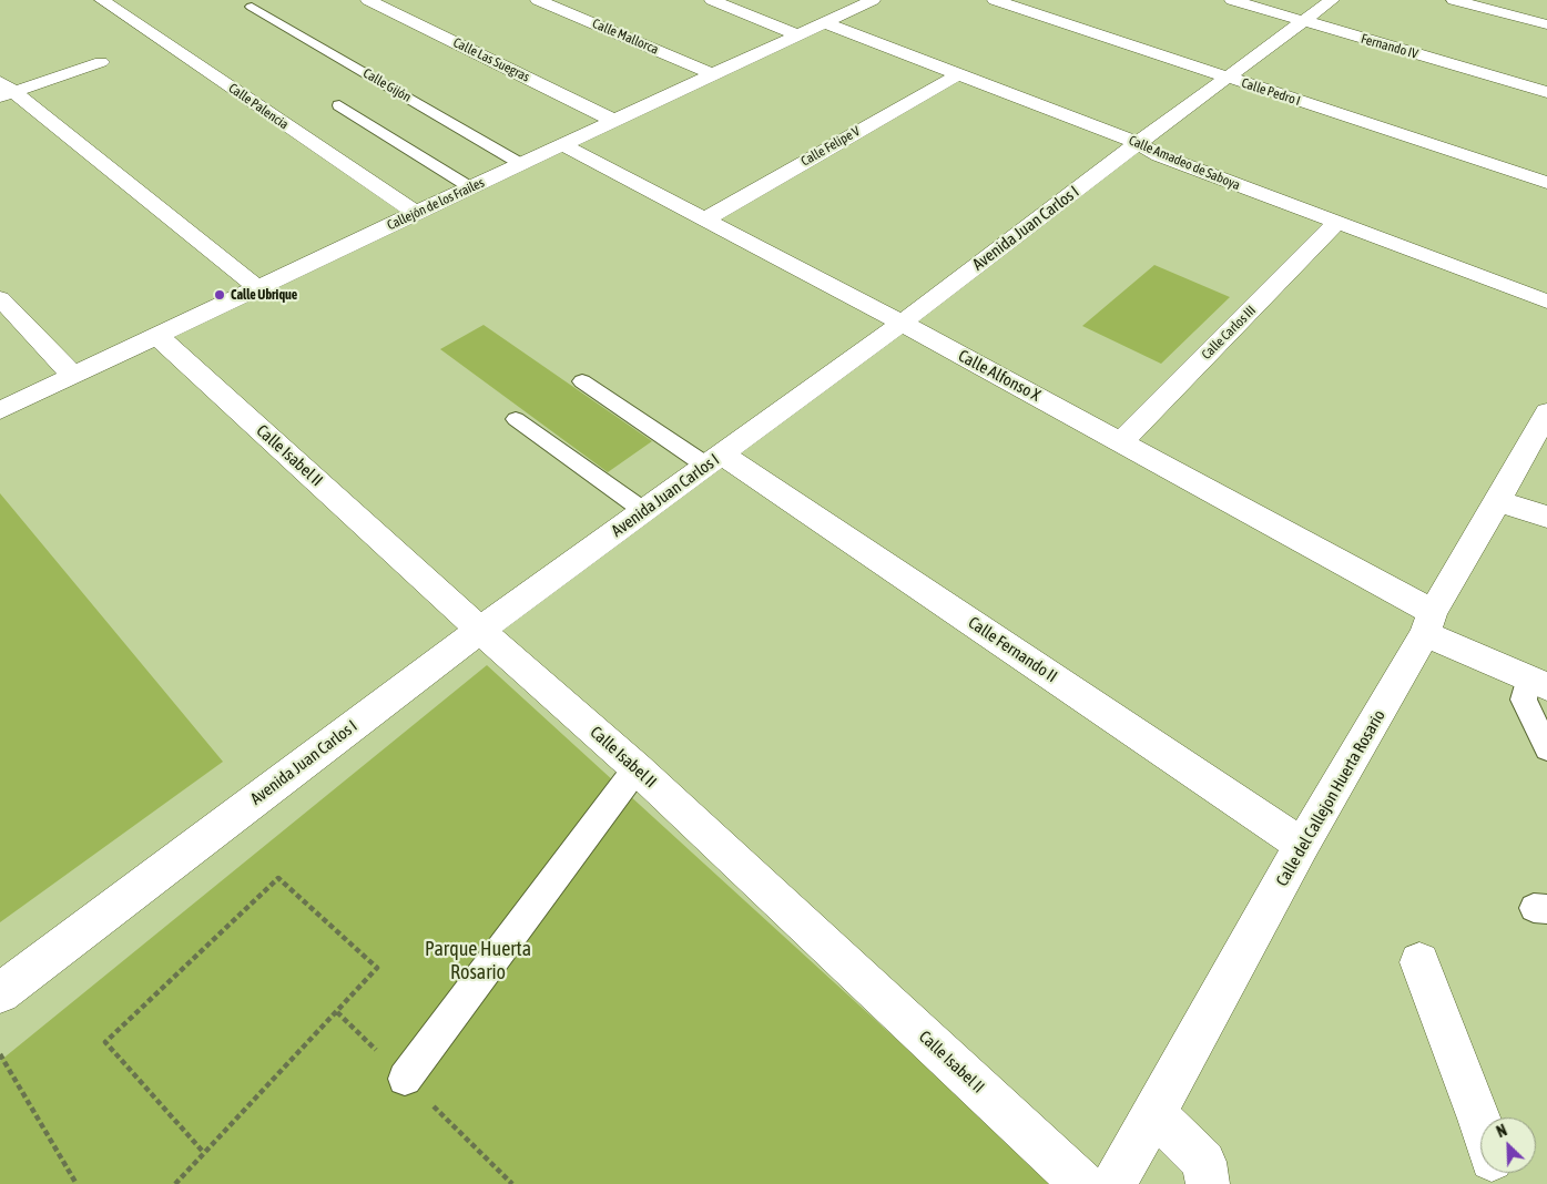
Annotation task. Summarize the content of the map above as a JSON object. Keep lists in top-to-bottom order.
{
  "streets": {
    "street": [
      "Calle Mallorca",
      "Fernando IV",
      "Calle Las Suegras",
      "Calle Pedro I",
      "Calle Palencia",
      "Calle Felipe V",
      "Calle Amadeo de Saboya",
      "Callejón de los Frailes",
      "Avenida Juan Carlos I",
      "Calle Carlos III",
      "Calle Alfonso X",
      "Calle Isabel II",
      "Calle Fernando II",
      "Calle del Callejon Huerta Rosario"
    ],
    "lane": ["Calle Gijón"]
  },
  "crossings": [
    ["Calle Mallorca", "Callejón de los Frailes"],
    ["Fernando IV", "Avenida Juan Carlos I"],
    ["Calle Las Suegras", "Callejón de los Frailes"],
    ["Calle Gijón", "Callejón de los Frailes"],
    ["Calle Pedro I", "Avenida Juan Carlos I"],
    ["Calle Palencia", "Callejón de los Frailes"],
    ["Calle Felipe V", "Calle Amadeo de Saboya"],
    ["Calle Felipe V", "Calle Alfonso X"],
    ["Calle Amadeo de Saboya", "Callejón de los Frailes"],
    ["Calle Amadeo de Saboya", "Avenida Juan Carlos I"],
    ["Calle Amadeo de Saboya", "Calle Carlos III"],
    ["Callejón de los Frailes", "Calle Alfonso X"],
    ["Callejón de los Frailes", "Calle Isabel II"],
    ["Avenida Juan Carlos I", "Calle Alfonso X"],
    ["Avenida Juan Carlos I", "Calle Isabel II"],
    ["Avenida Juan Carlos I", "Calle Fernando II"],
    ["Calle Carlos III", "Calle Alfonso X"],
    ["Calle Alfonso X", "Calle del Callejon Huerta Rosario"],
    ["Calle Fernando II", "Calle del Callejon Huerta Rosario"]
  ],
  "parks": ["Parque Huerta Rosario"],
  "places": ["Calle Ubrique"],
  "north": "top left"
}
